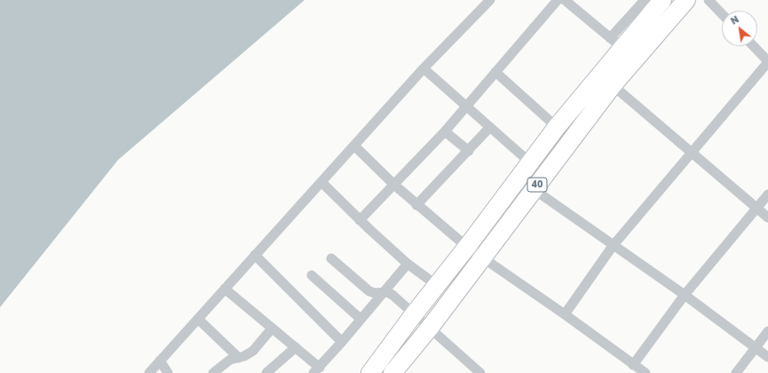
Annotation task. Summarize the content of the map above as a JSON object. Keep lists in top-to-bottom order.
{
  "streets": {
    "highway": ["40"]
  },
  "north": "top left"
}
